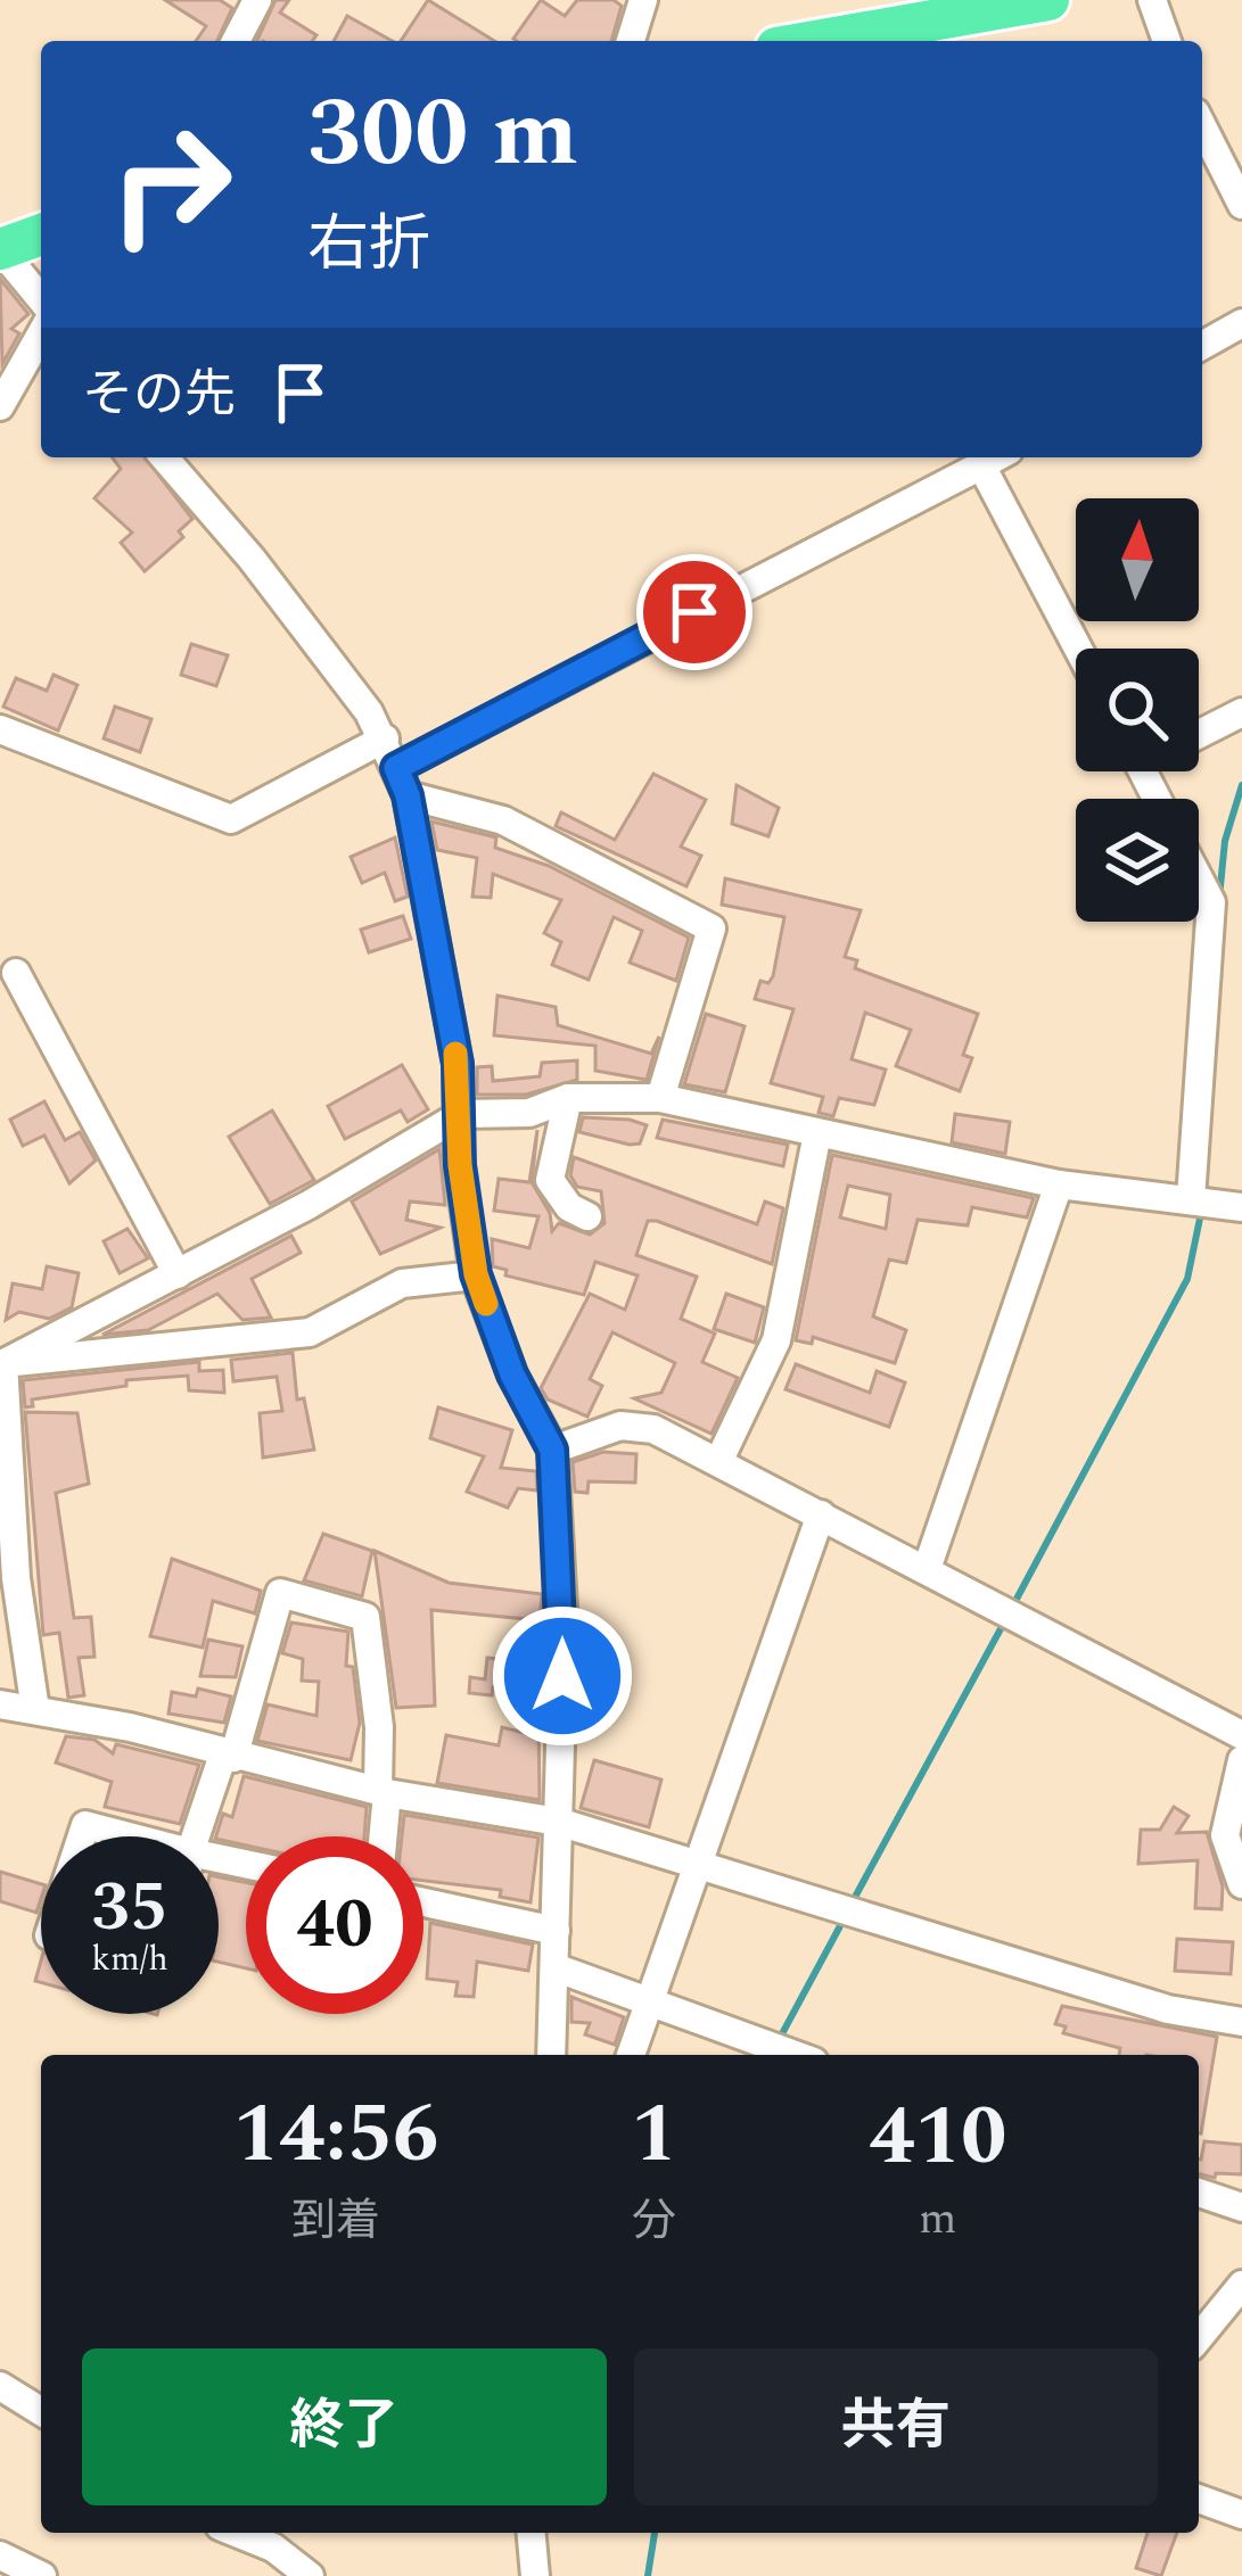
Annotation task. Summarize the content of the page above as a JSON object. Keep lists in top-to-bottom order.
{
  "north": "top",
  "page": {
    "turn": ["300 m", "右折"],
    "then": "その先",
    "speed": "35 km/h",
    "limit": "40",
    "eta": [
      "14:56",
      "到着",
      "1",
      "分",
      "410",
      "m"
    ],
    "buttons": ["終了", "共有"]
  }
}
